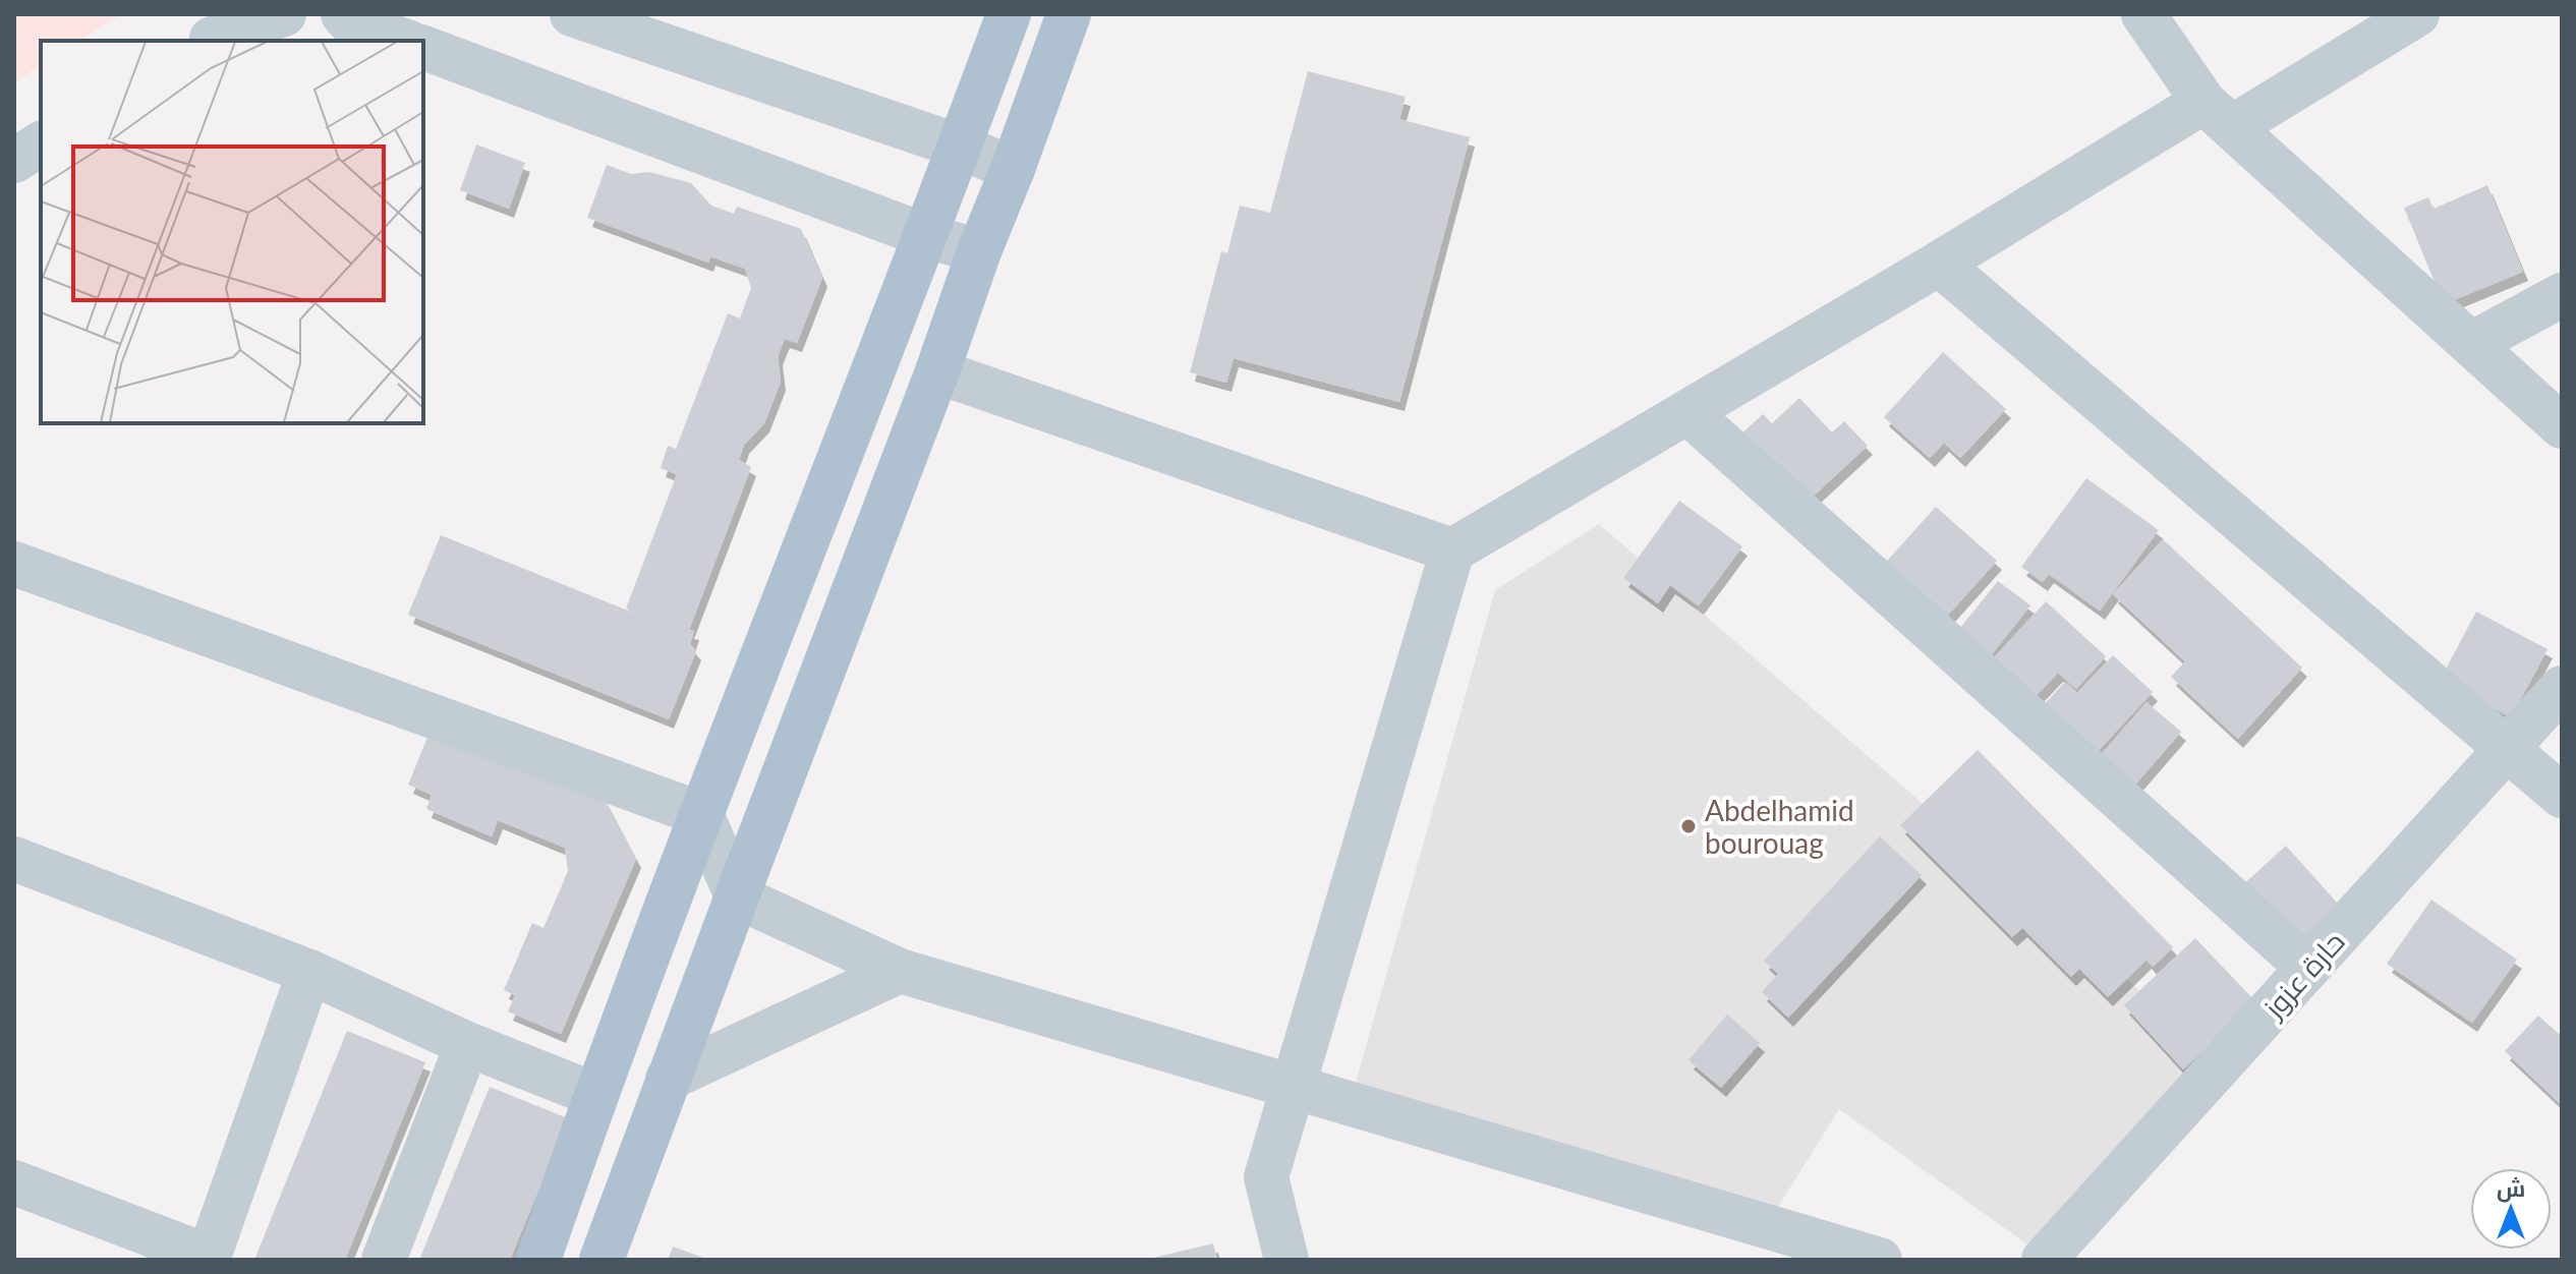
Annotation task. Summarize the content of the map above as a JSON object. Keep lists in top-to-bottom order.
{
  "streets": {
    "street": ["حارة عزوز"]
  },
  "places": ["Abdelhamid bourouag"],
  "north": "top"
}
